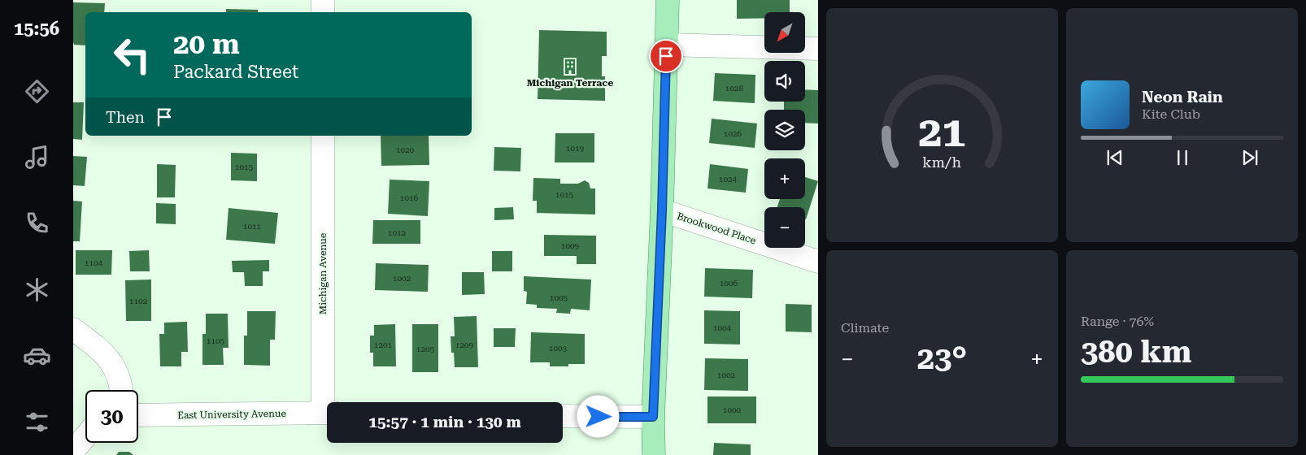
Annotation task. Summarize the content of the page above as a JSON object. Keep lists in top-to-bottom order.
{
  "streets": {
    "street": ["Brookwood Place", "Michigan Avenue", "East University Avenue"]
  },
  "places": {
    "building": ["Michigan Terrace"]
  },
  "house_numbers": [
    "1028",
    "1026",
    "1019",
    "1020",
    "1015",
    "1024",
    "1015",
    "1016",
    "1011",
    "1012",
    "1009",
    "1104",
    "1002",
    "1006",
    "1005",
    "1102",
    "1004",
    "1105",
    "1201",
    "1209",
    "1003",
    "1205",
    "1002",
    "1000"
  ],
  "north": "bottom left",
  "page": {
    "tabs": "15:56",
    "map_buttons": ["+", "−"],
    "turn": ["20 m", "Packard Street"],
    "song": ["Neon Rain", "Kite Club"],
    "then": "Then",
    "tile": [
      "Climate",
      ["Range · 76%", "380 km"]
    ],
    "heat": ["−", "23°", "+"],
    "limit": "30",
    "trip": "15:57 · 1 min · 130 m",
    "gauge": ["21", "km/h"]
  }
}
